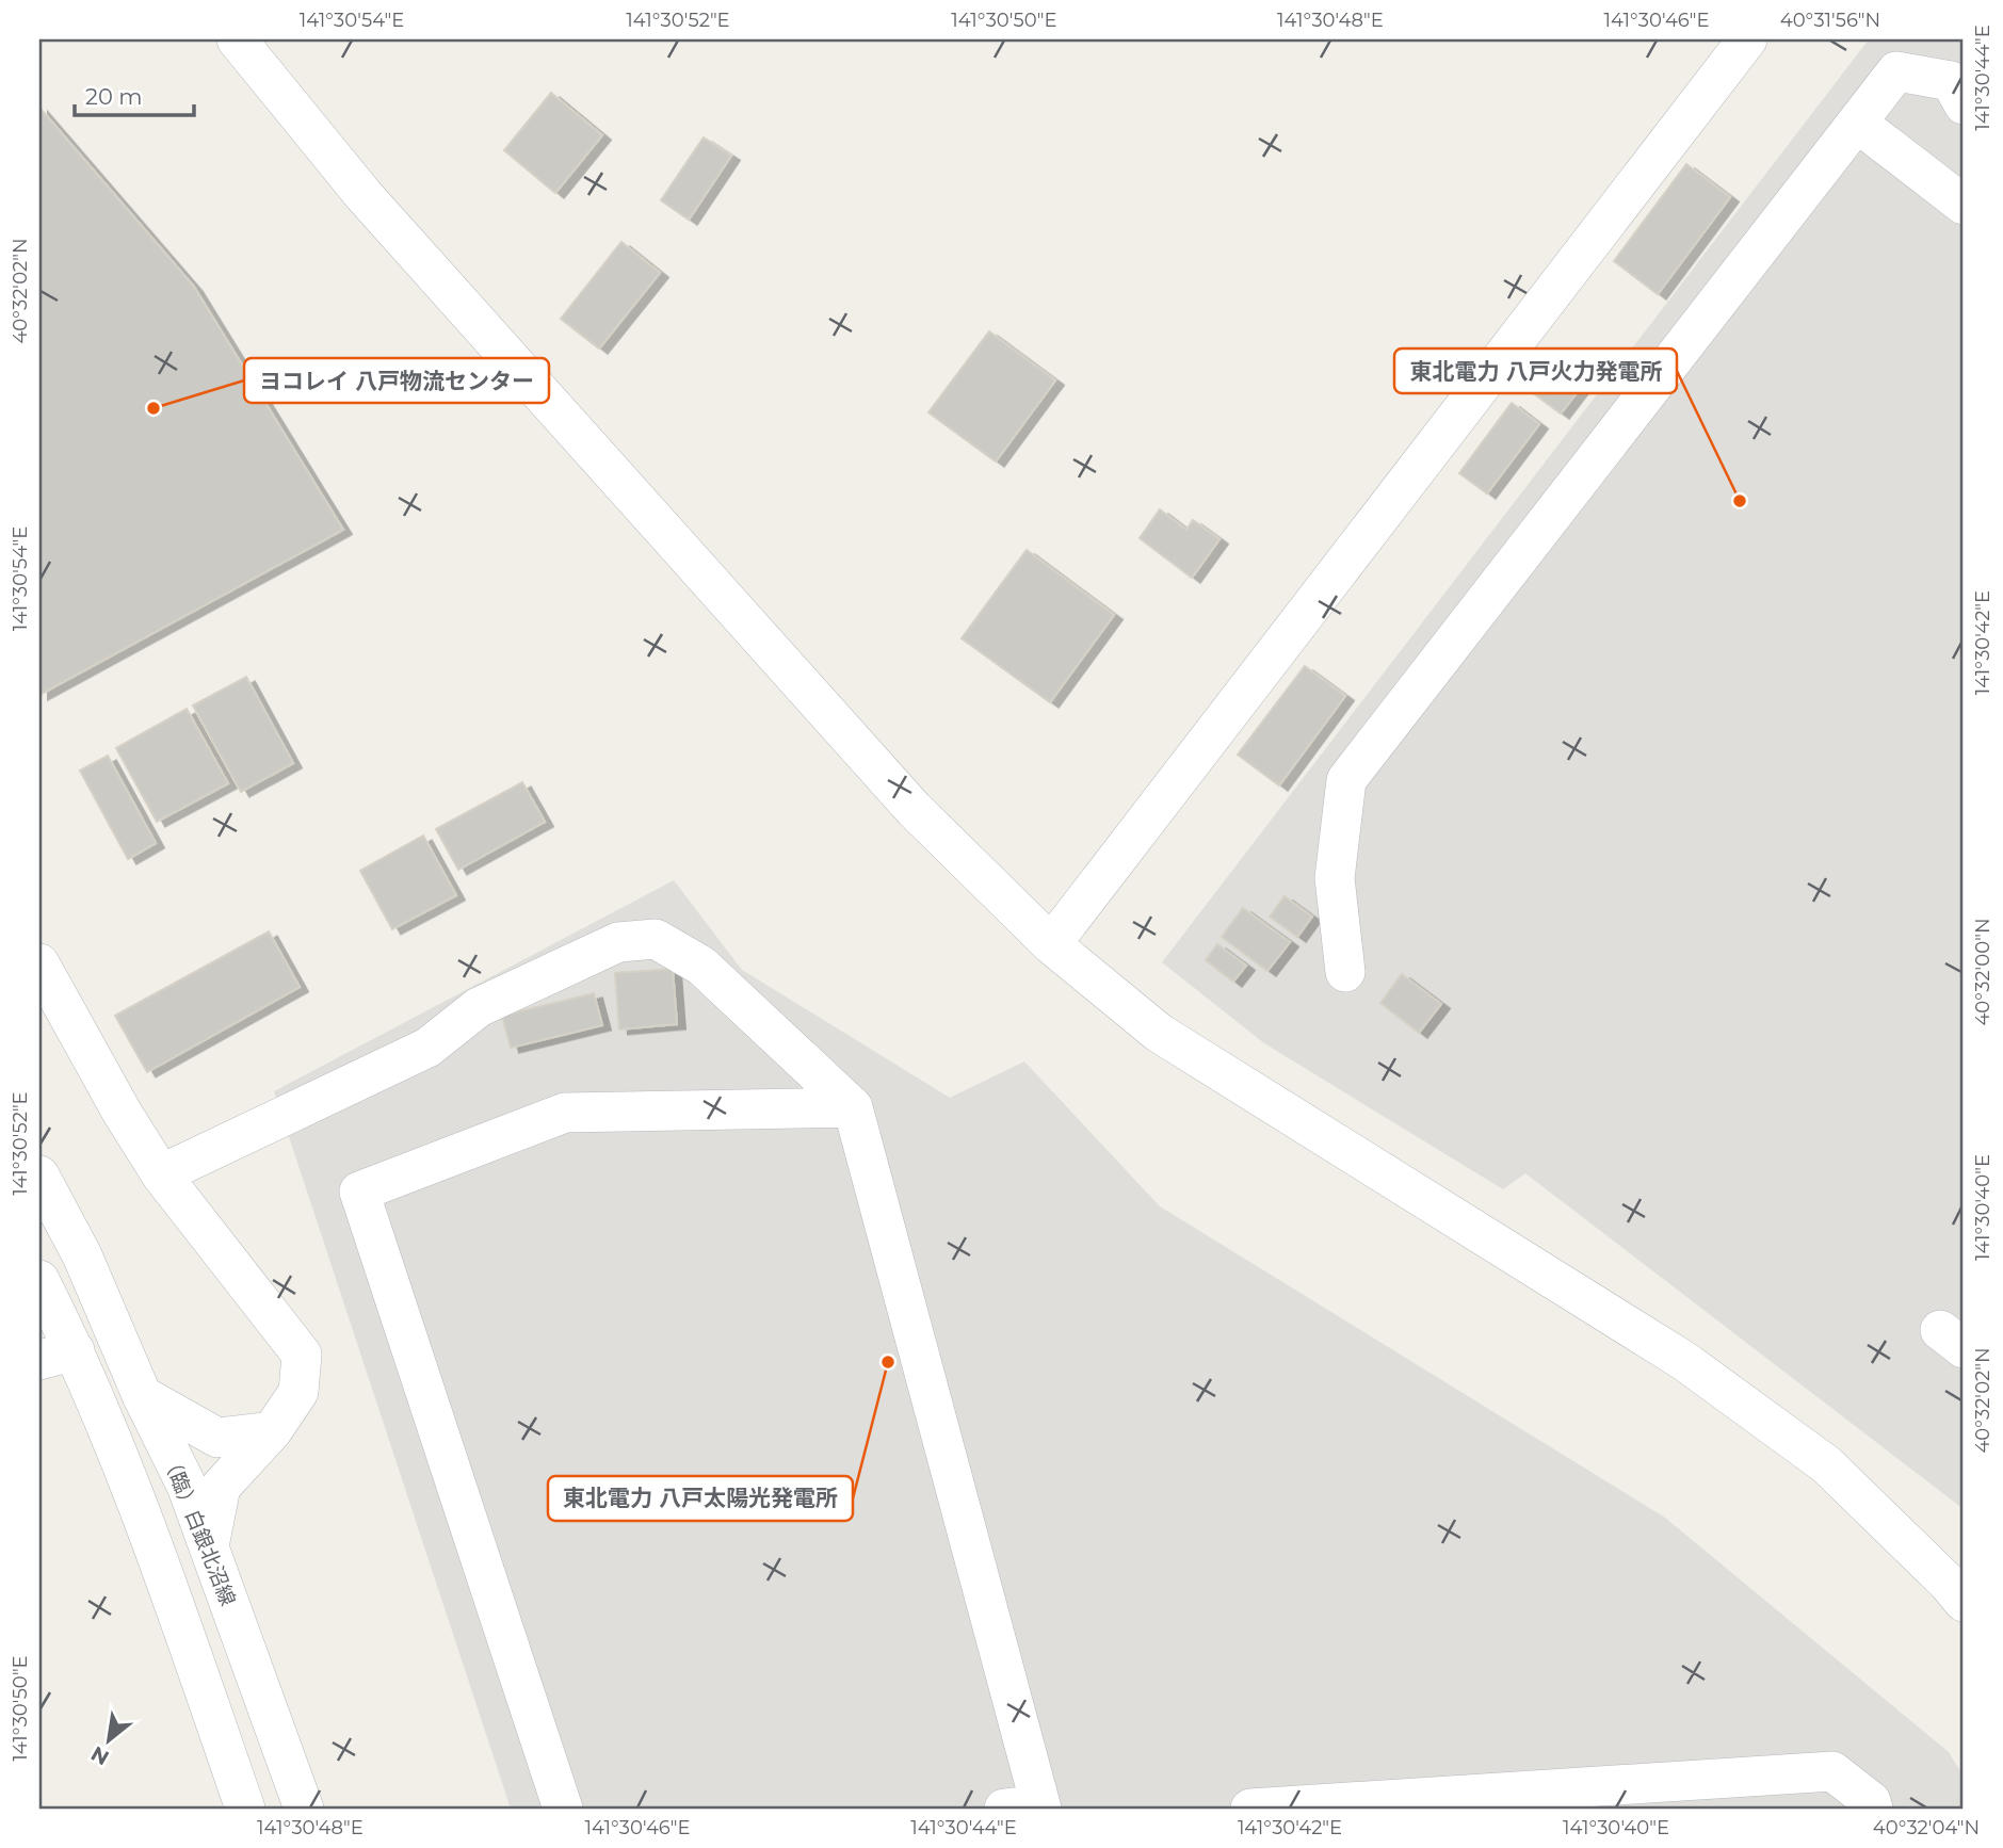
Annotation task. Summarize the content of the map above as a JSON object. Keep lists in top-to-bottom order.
{
  "streets": {
    "street": ["（臨）白銀北沼線"]
  },
  "places": ["ヨコレイ 八戸物流センター", "東北電力 八戸火力発電所", "東北電力 八戸太陽光発電所"],
  "scale_bar": "20 m",
  "north": "bottom left",
  "coordinates": [
    "141°30'54\"E",
    "141°30'52\"E",
    "141°30'50\"E",
    "141°30'48\"E",
    "141°30'46\"E",
    "40°31'56\"N",
    "141°30'44\"E",
    "40°32'02\"N",
    "141°30'42\"E",
    "40°32'00\"N",
    "141°30'40\"E",
    "40°32'04\"N"
  ]
}
